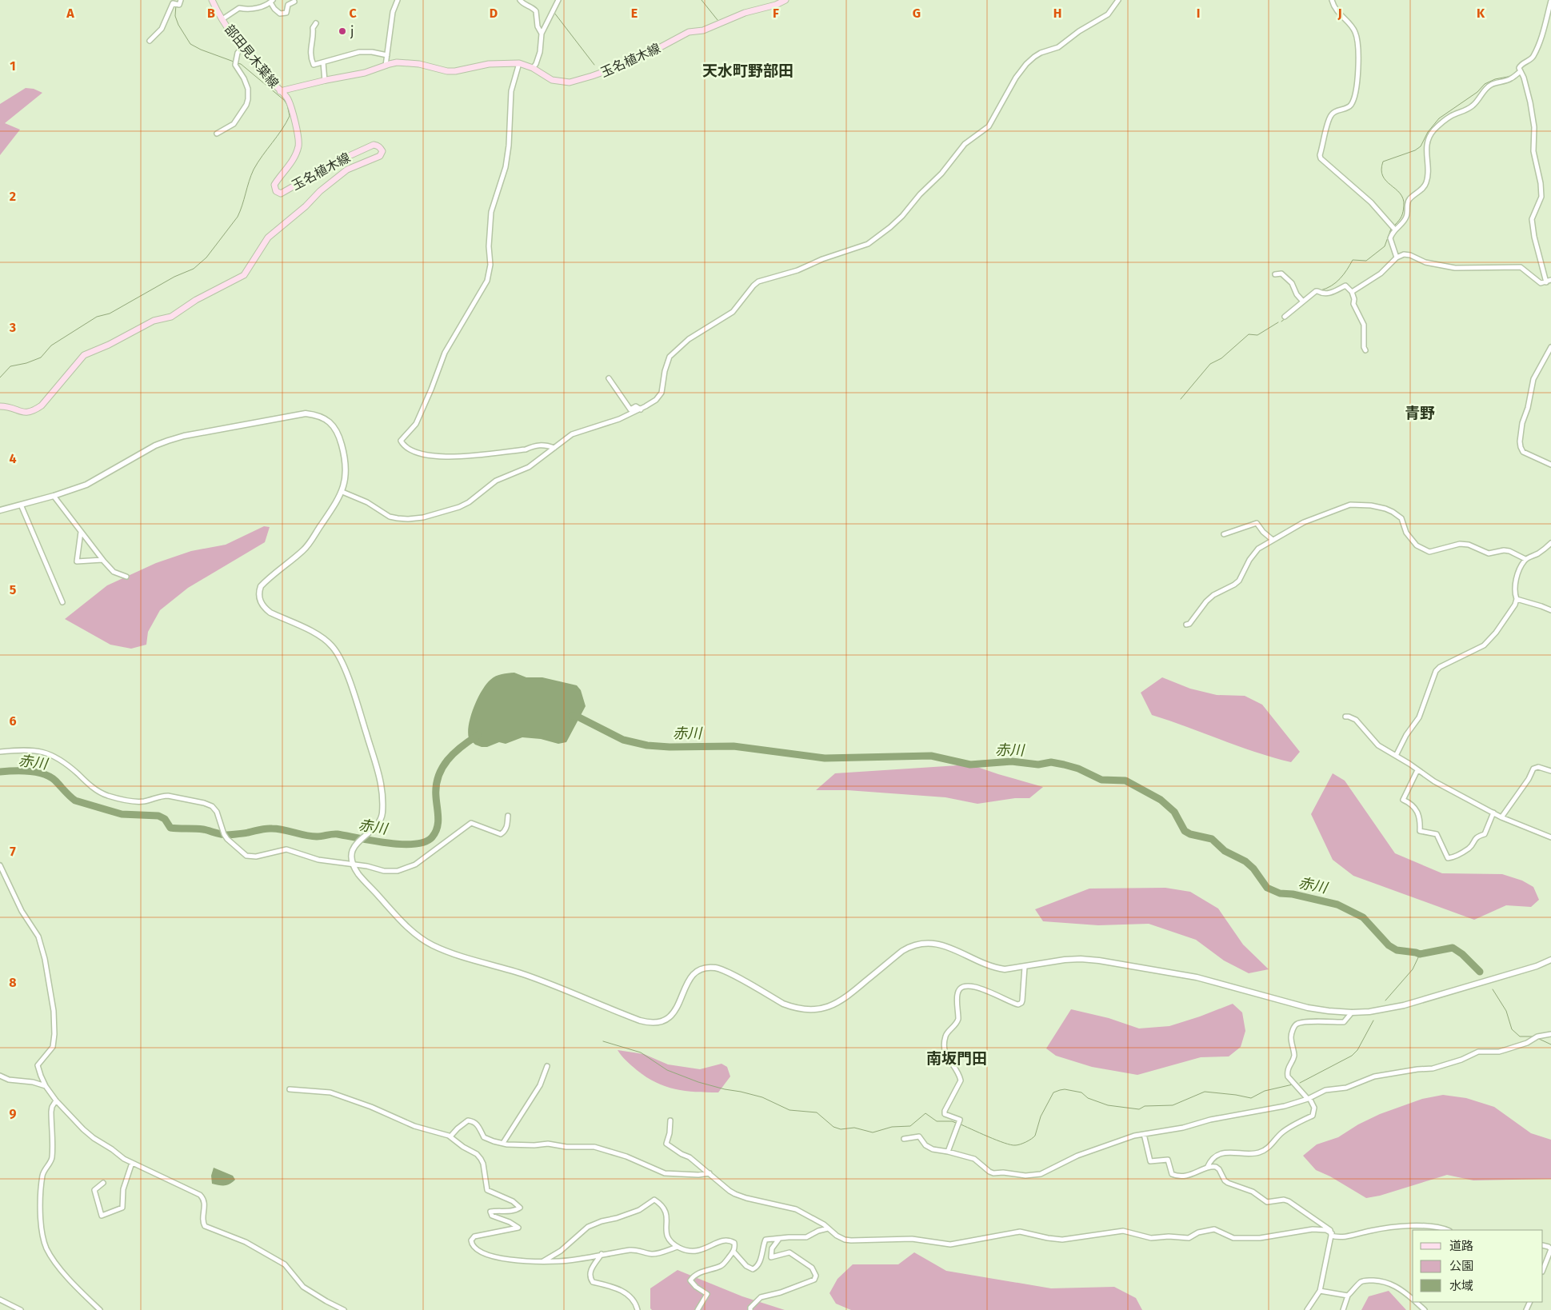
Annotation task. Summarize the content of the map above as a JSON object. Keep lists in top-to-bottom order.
{
  "streets": {
    "main road": ["部田見木葉線", "玉名植木線"]
  },
  "crossings": [
    ["部田見木葉線", "玉名植木線"]
  ],
  "districts": ["天水町野部田", "青野", "南坂門田"],
  "water": ["赤川"],
  "places": ["j"],
  "legend": ["道路", "公園", "水域"],
  "grid": {
    "columns": [
      "A",
      "B",
      "C",
      "D",
      "E",
      "F",
      "G",
      "H",
      "I",
      "J",
      "K"
    ],
    "rows": [
      "1",
      "2",
      "3",
      "4",
      "5",
      "6",
      "7",
      "8",
      "9"
    ]
  }
}
